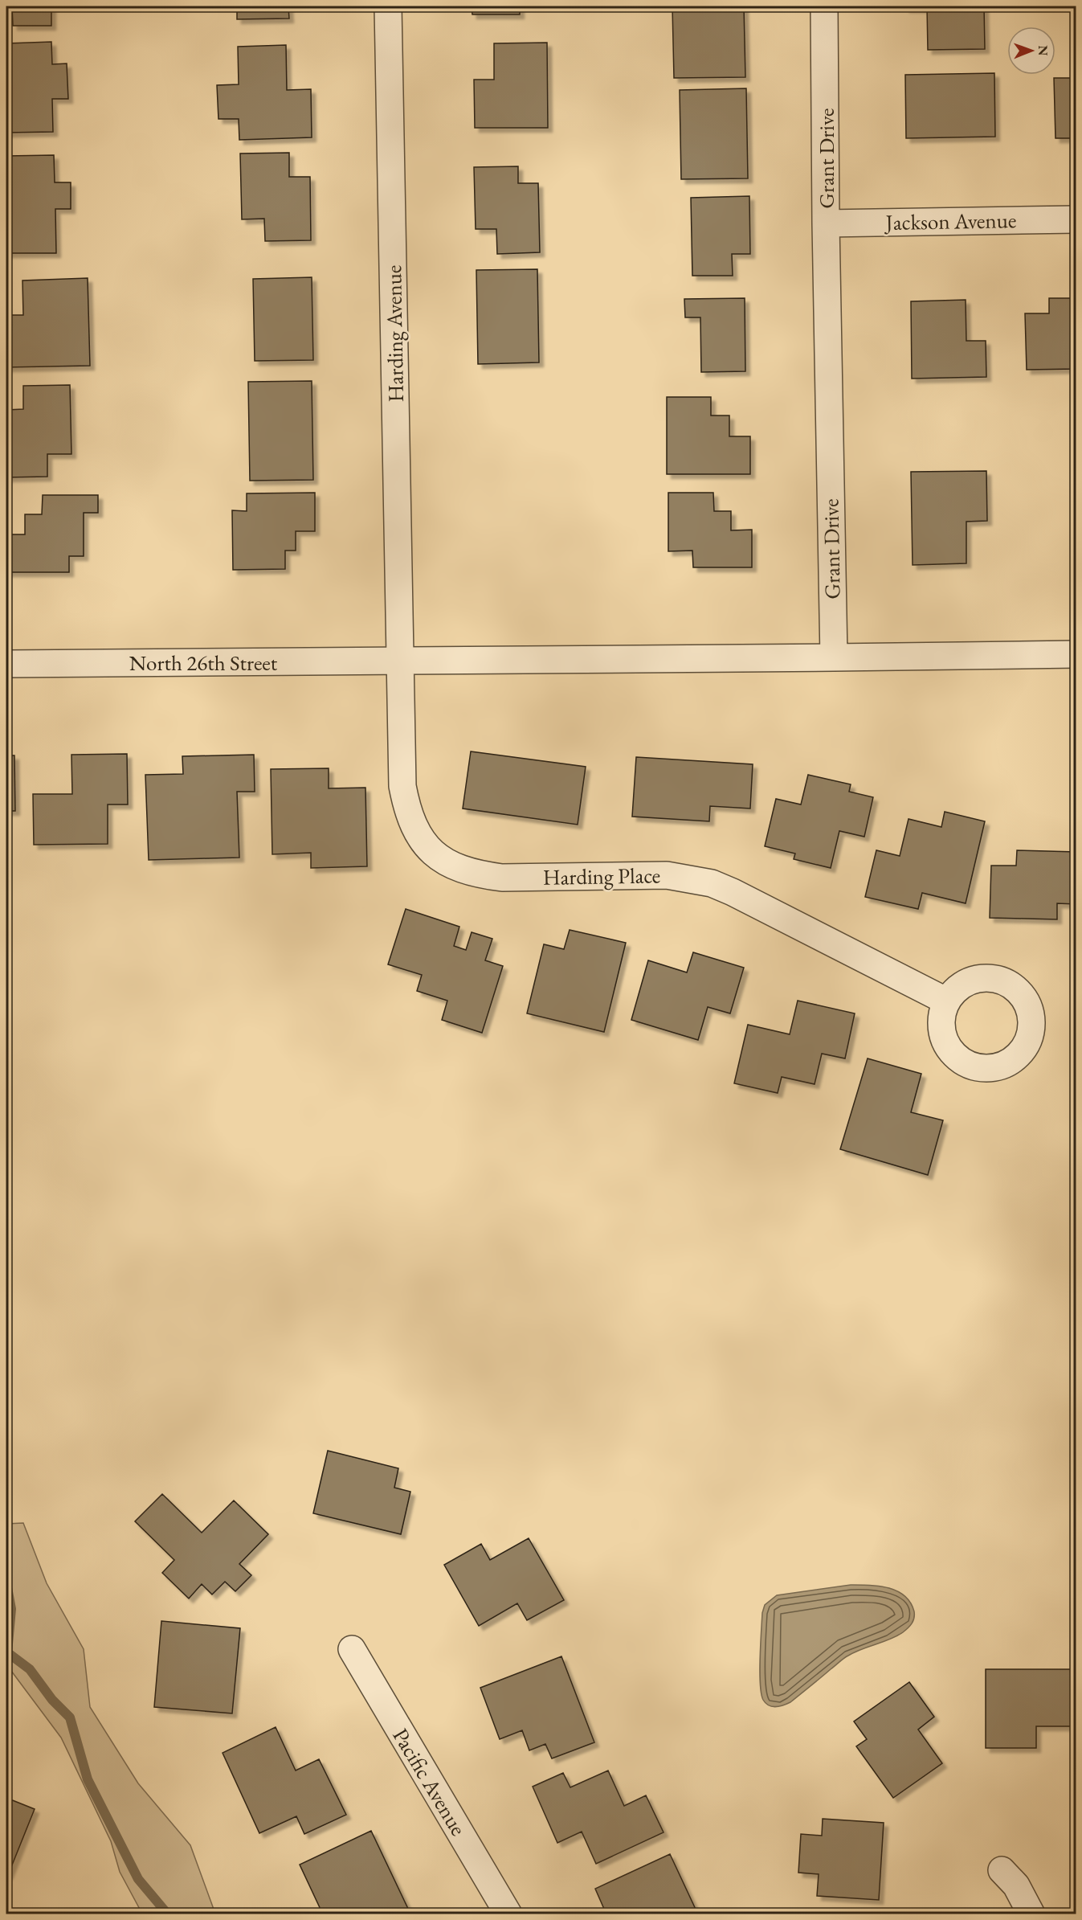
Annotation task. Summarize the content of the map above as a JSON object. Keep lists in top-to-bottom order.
{
  "streets": {
    "street": [
      "Grant Drive",
      "Jackson Avenue",
      "Harding Avenue",
      "North 26th Street",
      "Harding Place",
      "Pacific Avenue"
    ]
  },
  "crossings": [
    ["Grant Drive", "Jackson Avenue"],
    ["Harding Avenue", "North 26th Street"],
    ["Harding Avenue", "Harding Place"],
    ["North 26th Street", "Harding Place"]
  ],
  "north": "right"
}
